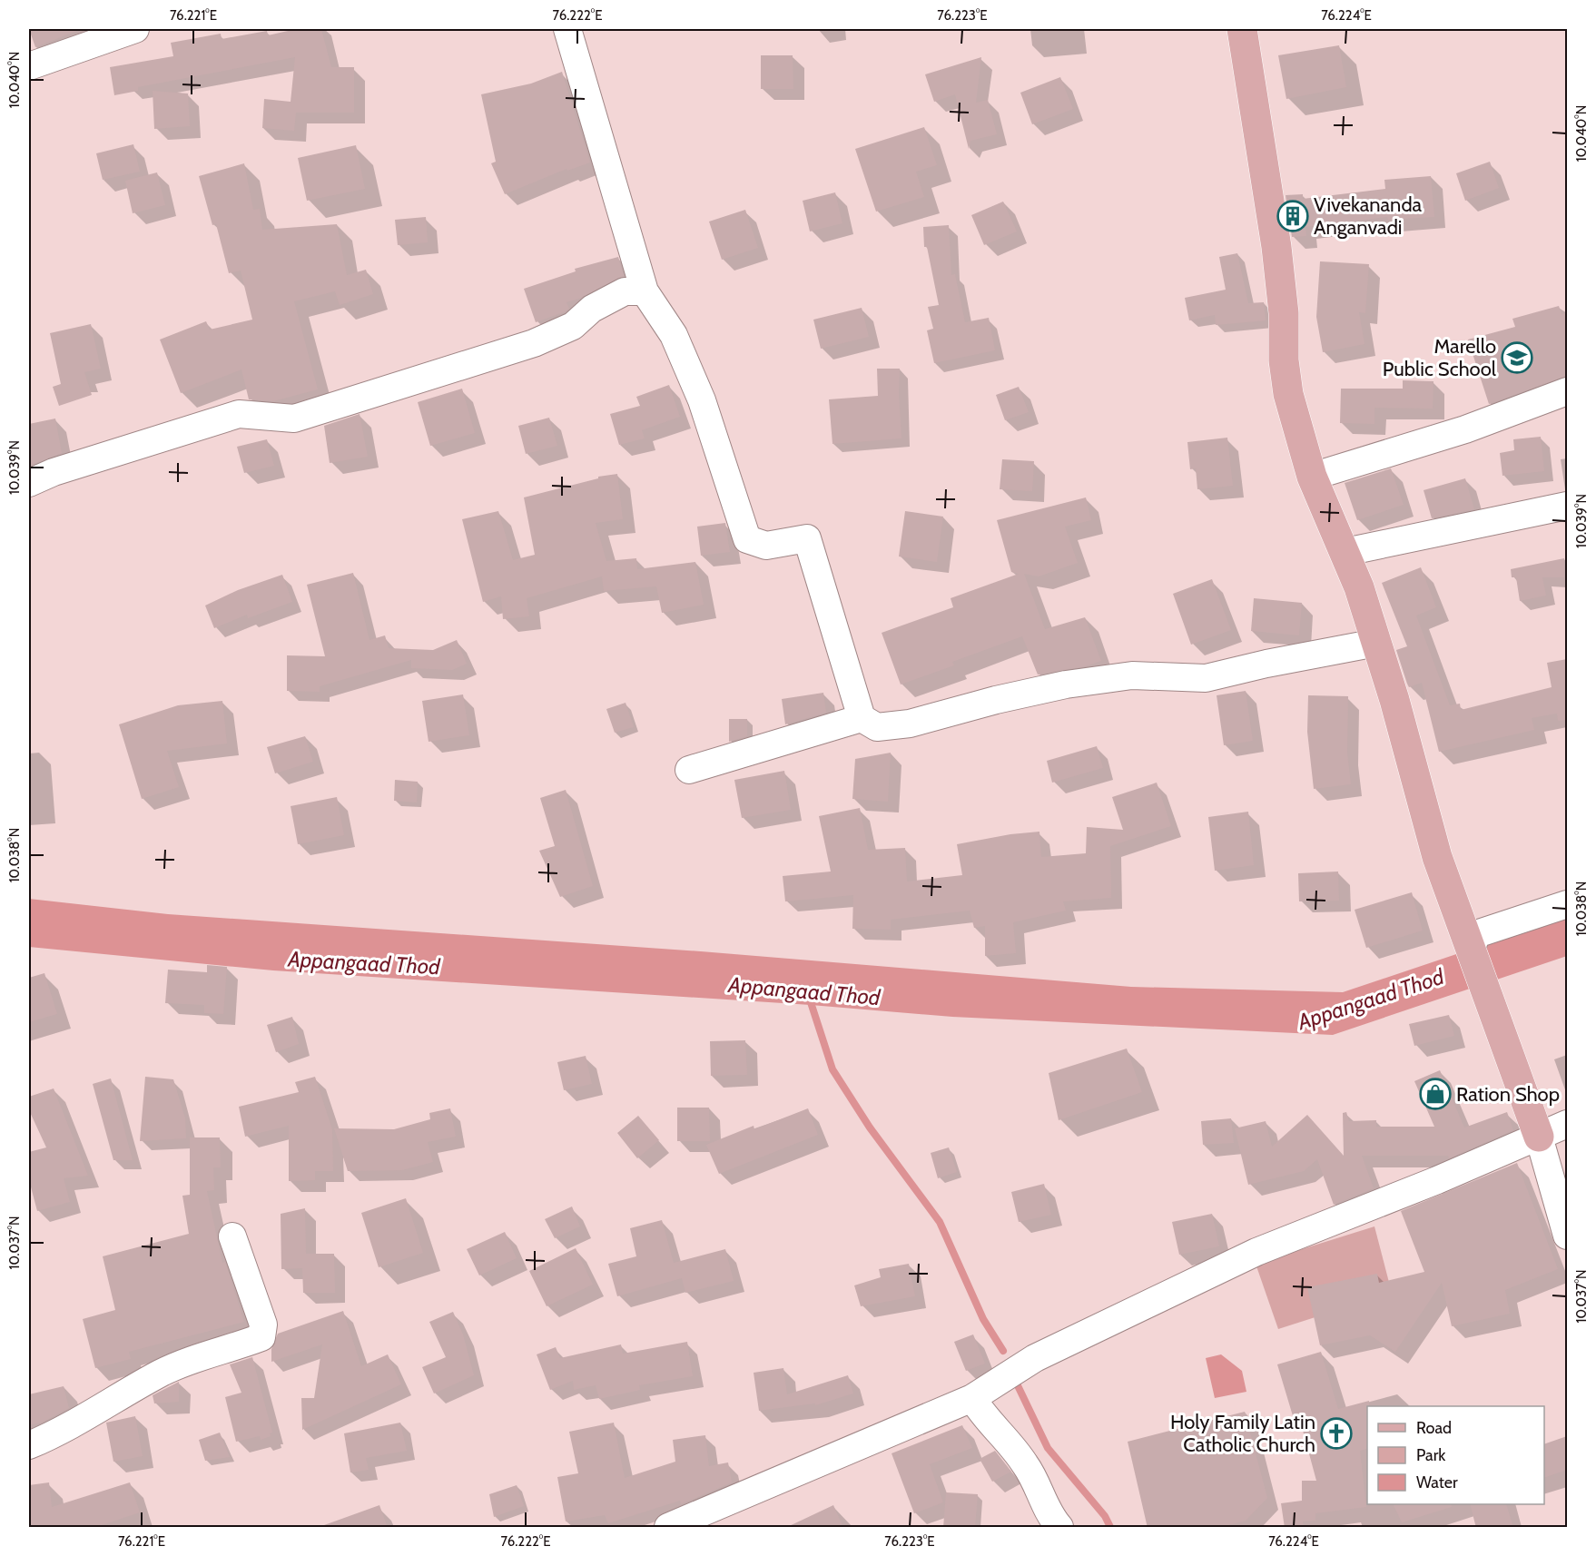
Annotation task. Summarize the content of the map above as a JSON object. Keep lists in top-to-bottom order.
{
  "water": ["Appangaad Thod"],
  "places": {
    "building": ["Vivekananda Anganvadi"],
    "school or university": ["Marello Public School"],
    "shop": ["Ration Shop"],
    "church": ["Holy Family Latin Catholic Church"]
  },
  "legend": ["Road", "Park", "Water"],
  "coordinates": [
    "76.221°E",
    "76.222°E",
    "76.223°E",
    "76.224°E",
    "10.040°N",
    "10.039°N",
    "10.038°N",
    "10.037°N"
  ]
}
